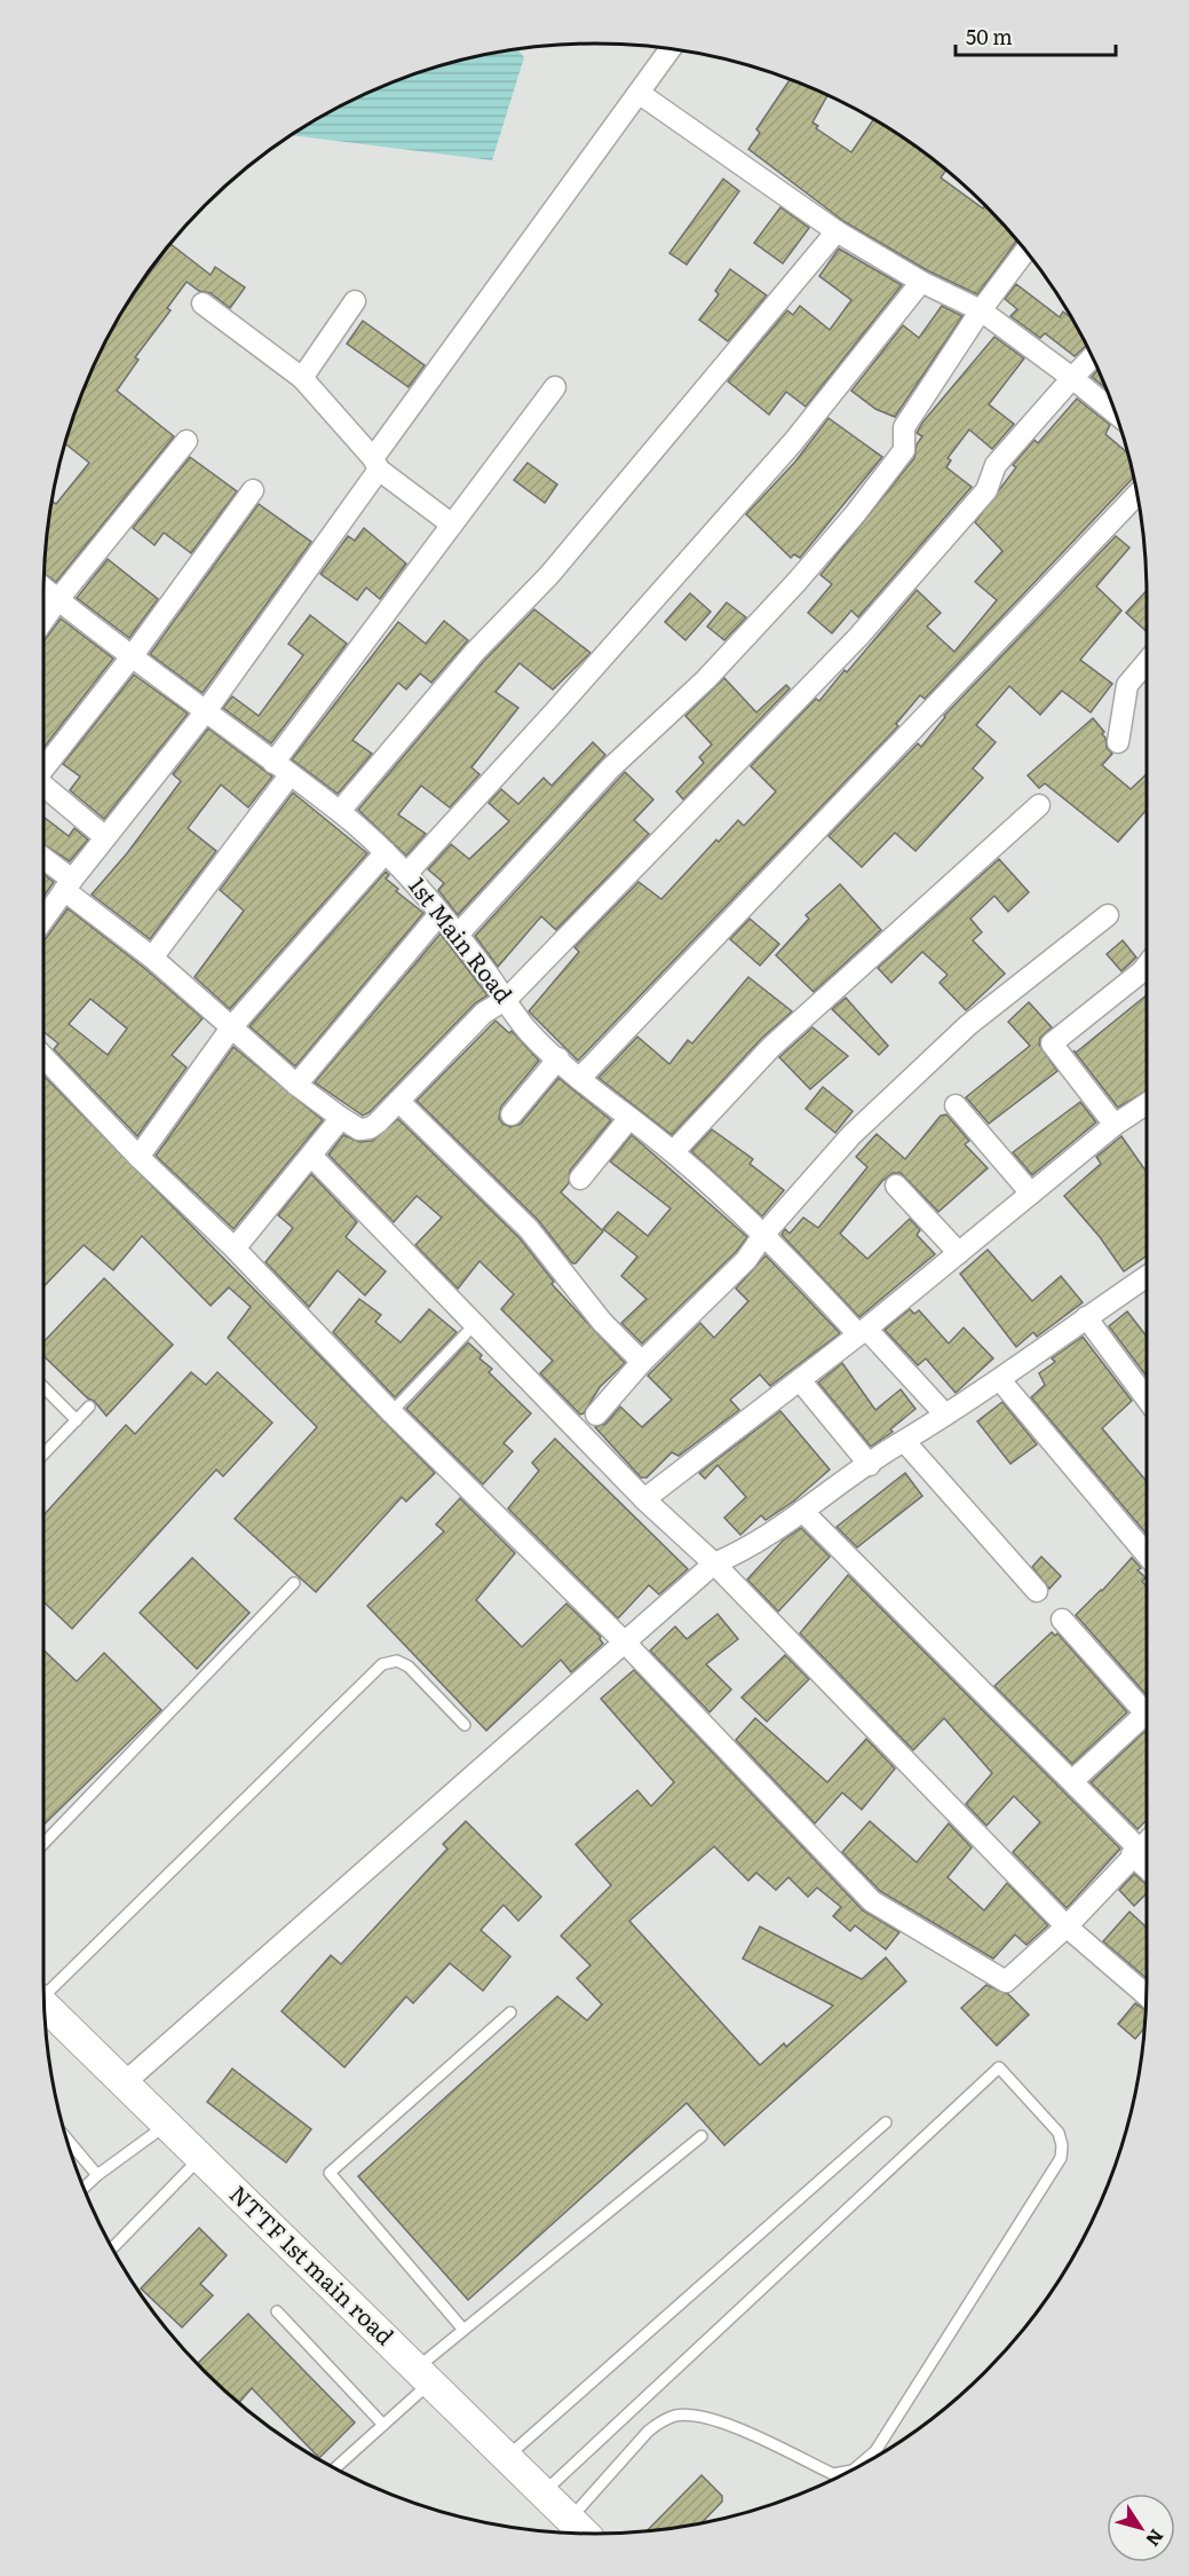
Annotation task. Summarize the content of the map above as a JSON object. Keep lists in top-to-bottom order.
{
  "streets": {
    "street": ["1st Main Road", "NTTF 1st main road"]
  },
  "scale_bar": "50 m",
  "north": "bottom right"
}
